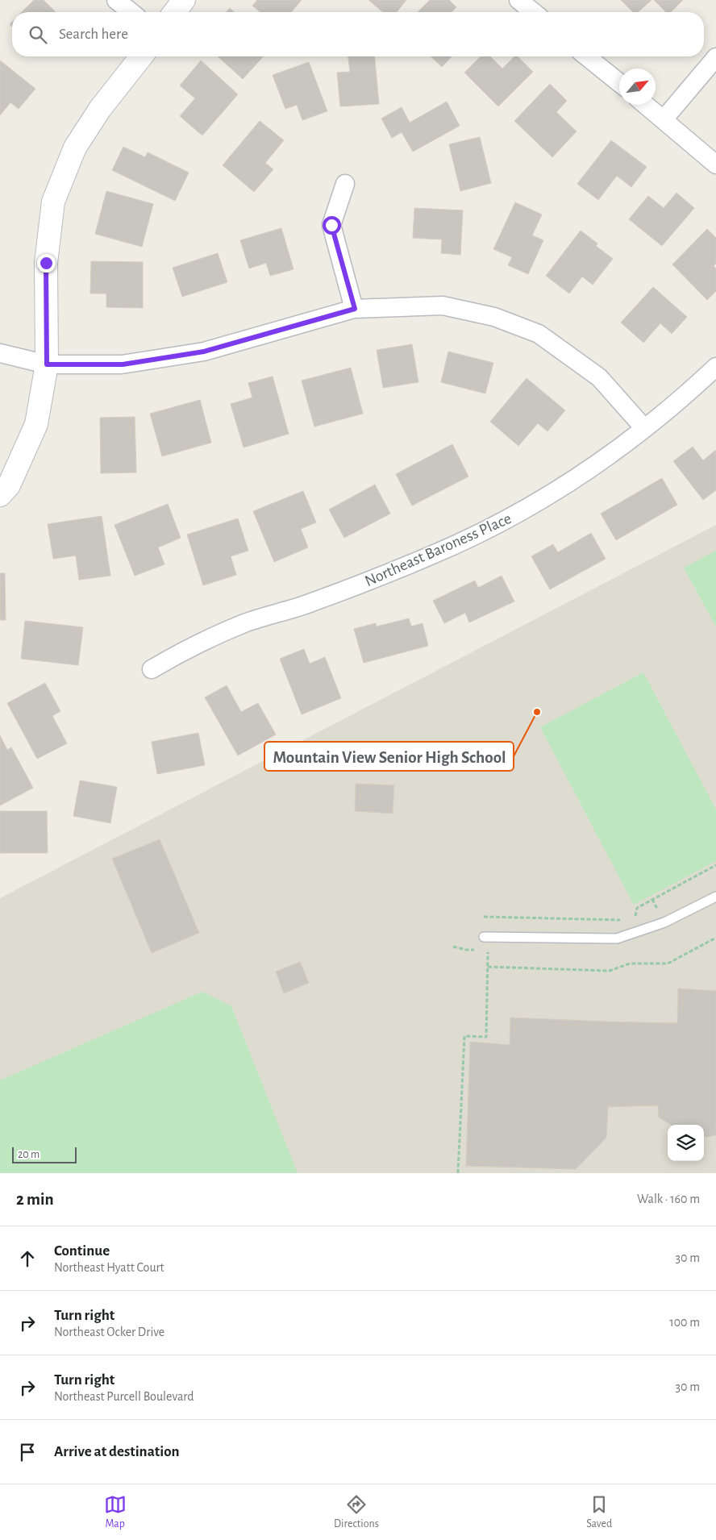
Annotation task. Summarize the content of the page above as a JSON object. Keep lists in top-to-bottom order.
{
  "streets": {
    "street": ["Northeast Baroness Place"]
  },
  "places": ["Mountain View Senior High School"],
  "scale_bar": "20 m",
  "north": "top right",
  "page": {
    "search": "Search here",
    "scale": "20 m",
    "heading": ["2 min", "Walk · 160 m"],
    "list": [
      ["Continue", "Northeast Hyatt Court", "30 m"],
      ["Turn right", "Northeast Ocker Drive", "100 m"],
      ["Turn right", "Northeast Purcell Boulevard", "30 m"],
      "Arrive at destination"
    ],
    "nav": ["Map", "Directions", "Saved"]
  }
}
